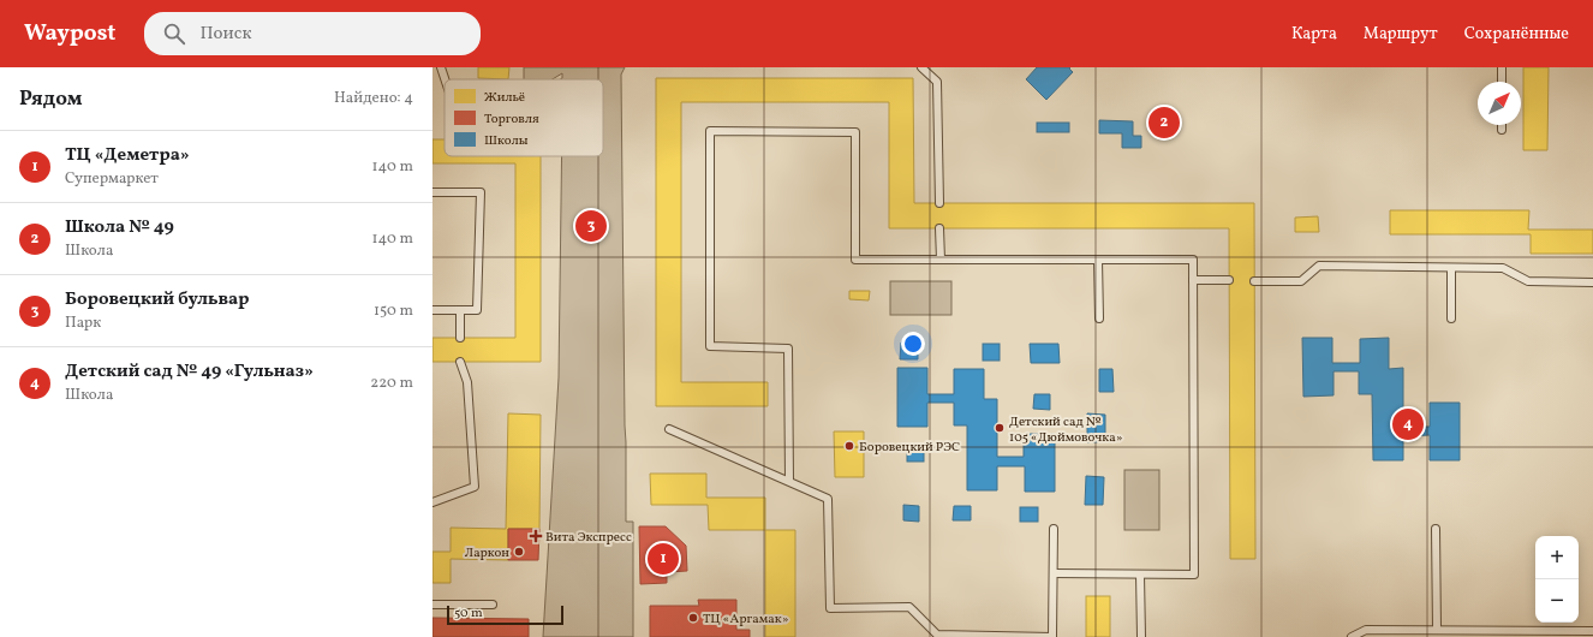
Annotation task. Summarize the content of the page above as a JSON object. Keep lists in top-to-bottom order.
{
  "places": {
    "other": [
      "Детский сад № 105 «Дюймовочка»",
      "Боровецкий РЭС",
      "Ларкон",
      "ТЦ «Аргамак»"
    ],
    "health": ["Вита Экспресс"]
  },
  "legend": ["Жильё", "Торговля", "Школы"],
  "scale_bar": "50 m",
  "north": "top right",
  "page": {
    "header": "Waypost",
    "search": "Поиск",
    "nav": ["Карта", "Маршрут", "Сохранённые"],
    "heading": ["Рядом", "Найдено: 4"],
    "pins": [
      "2",
      "3",
      "4",
      "1"
    ],
    "list": [
      {
        "mark": "1",
        "name": "ТЦ «Деметра»",
        "note": "Супермаркет",
        "value": "140 m"
      },
      {
        "mark": "2",
        "name": "Школа № 49",
        "note": "Школа",
        "value": "140 m"
      },
      {
        "mark": "3",
        "name": "Боровецкий бульвар",
        "note": "Парк",
        "value": "150 m"
      },
      {
        "mark": "4",
        "name": "Детский сад № 49 «Гульназ»",
        "note": "Школа",
        "value": "220 m"
      }
    ],
    "map_buttons": ["+", "−"],
    "scale": "50 m"
  }
}
